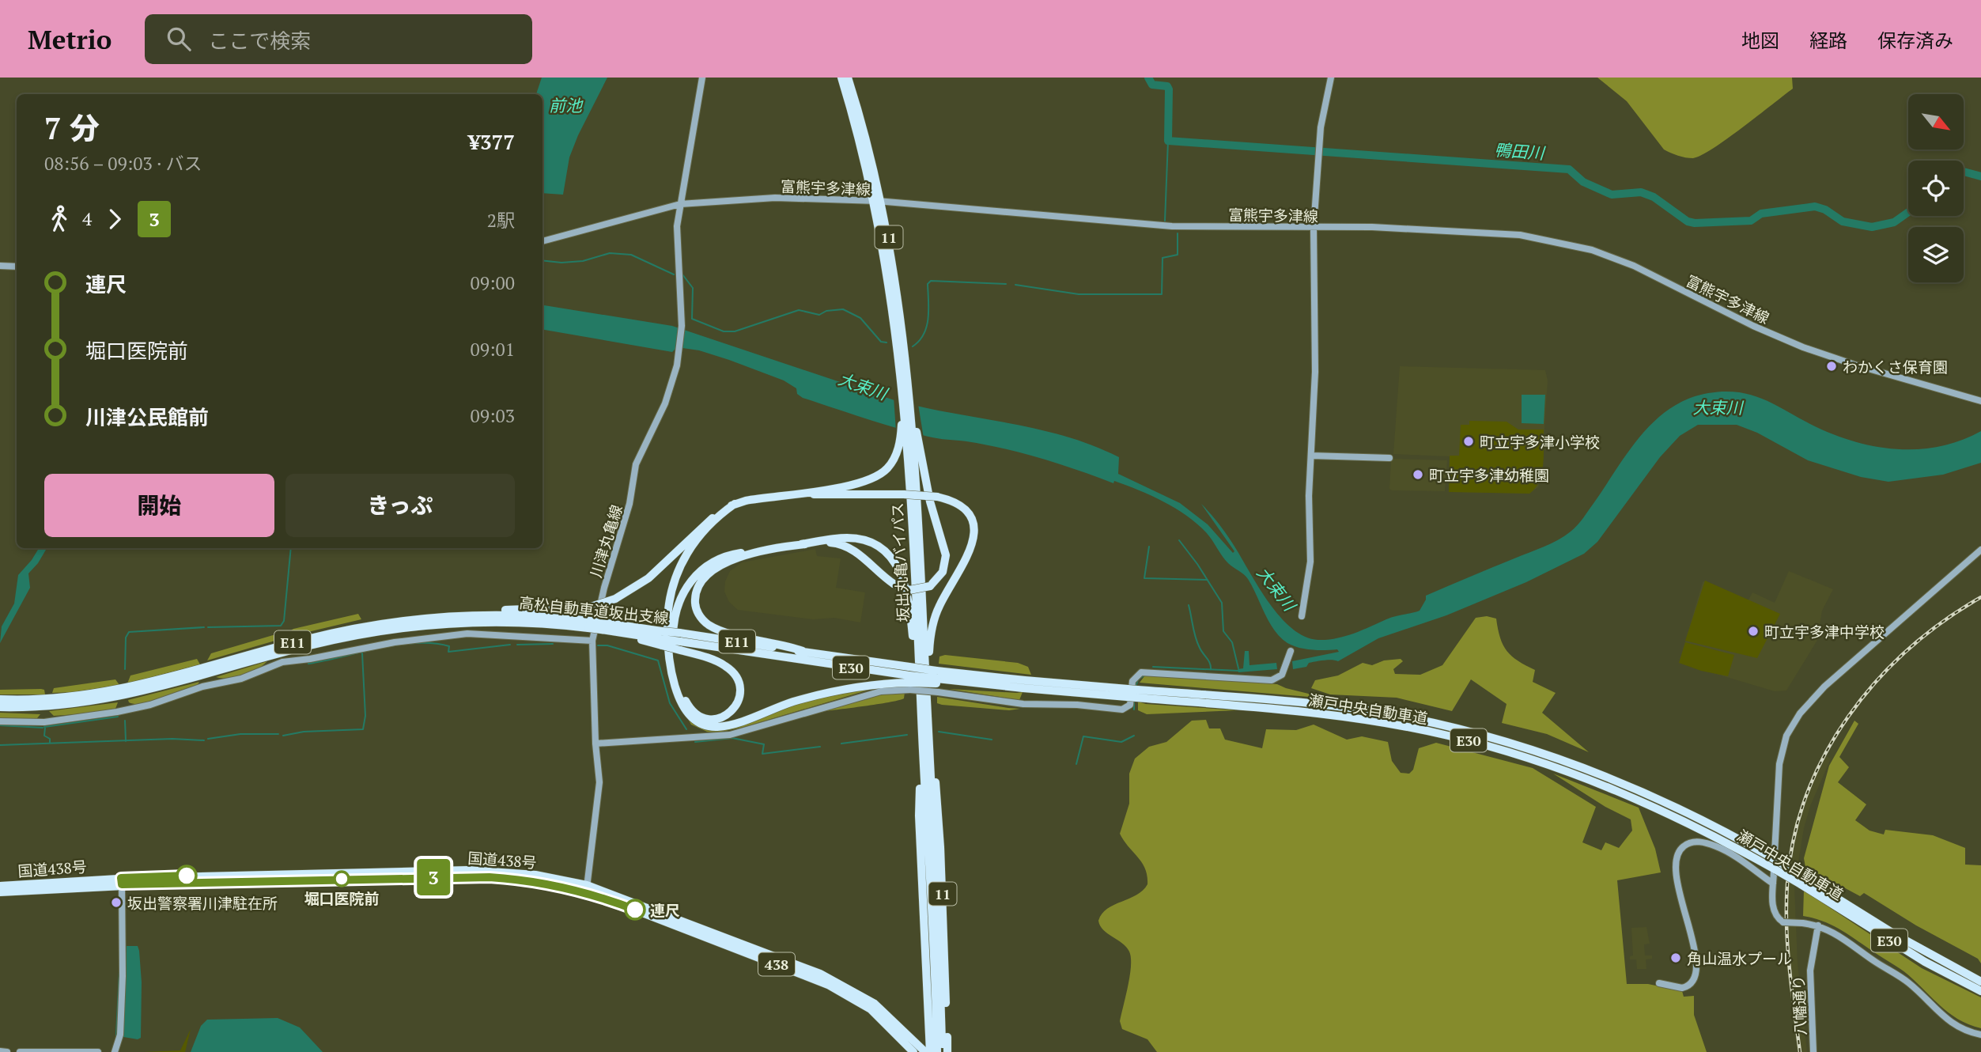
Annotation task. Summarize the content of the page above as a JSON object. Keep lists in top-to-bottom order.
{
  "streets": {
    "highway": [
      "11",
      "坂出丸亀バイパス",
      "高松自動車道坂出支線",
      "E11",
      "E30",
      "瀬戸中央自動車道",
      "国道438号",
      "438"
    ],
    "street": ["富熊宇多津線", "川津丸亀線", "八幡通り"]
  },
  "crossings": [
    ["富熊宇多津線", "11"],
    ["富熊宇多津線", "川津丸亀線"],
    ["11", "坂出丸亀バイパス"],
    ["川津丸亀線", "国道438号"],
    ["高松自動車道坂出支線", "瀬戸中央自動車道"]
  ],
  "water": ["前池", "鴨田川", "大束川"],
  "places": [
    "わかくさ保育園",
    "町立宇多津小学校",
    "町立宇多津幼稚園",
    "町立宇多津中学校",
    "堀口医院前",
    "坂出警察署川津駐在所",
    "連尺",
    "角山温水プール"
  ],
  "lines": ["bus line 3"],
  "north": "bottom right",
  "page": {
    "header": "Metrio",
    "search": "ここで検索",
    "nav": ["地図", "経路", "保存済み"],
    "on_map": "3",
    "heading": ["7 分", "08:56 – 09:03 · バス", "¥377"],
    "legs": ["4", "3", "2駅"],
    "list": [
      {
        "name": "連尺",
        "value": "09:00"
      },
      {
        "name": "堀口医院前",
        "value": "09:01"
      },
      {
        "name": "川津公民館前",
        "value": "09:03"
      }
    ],
    "buttons": ["開始", "きっぷ"]
  }
}
